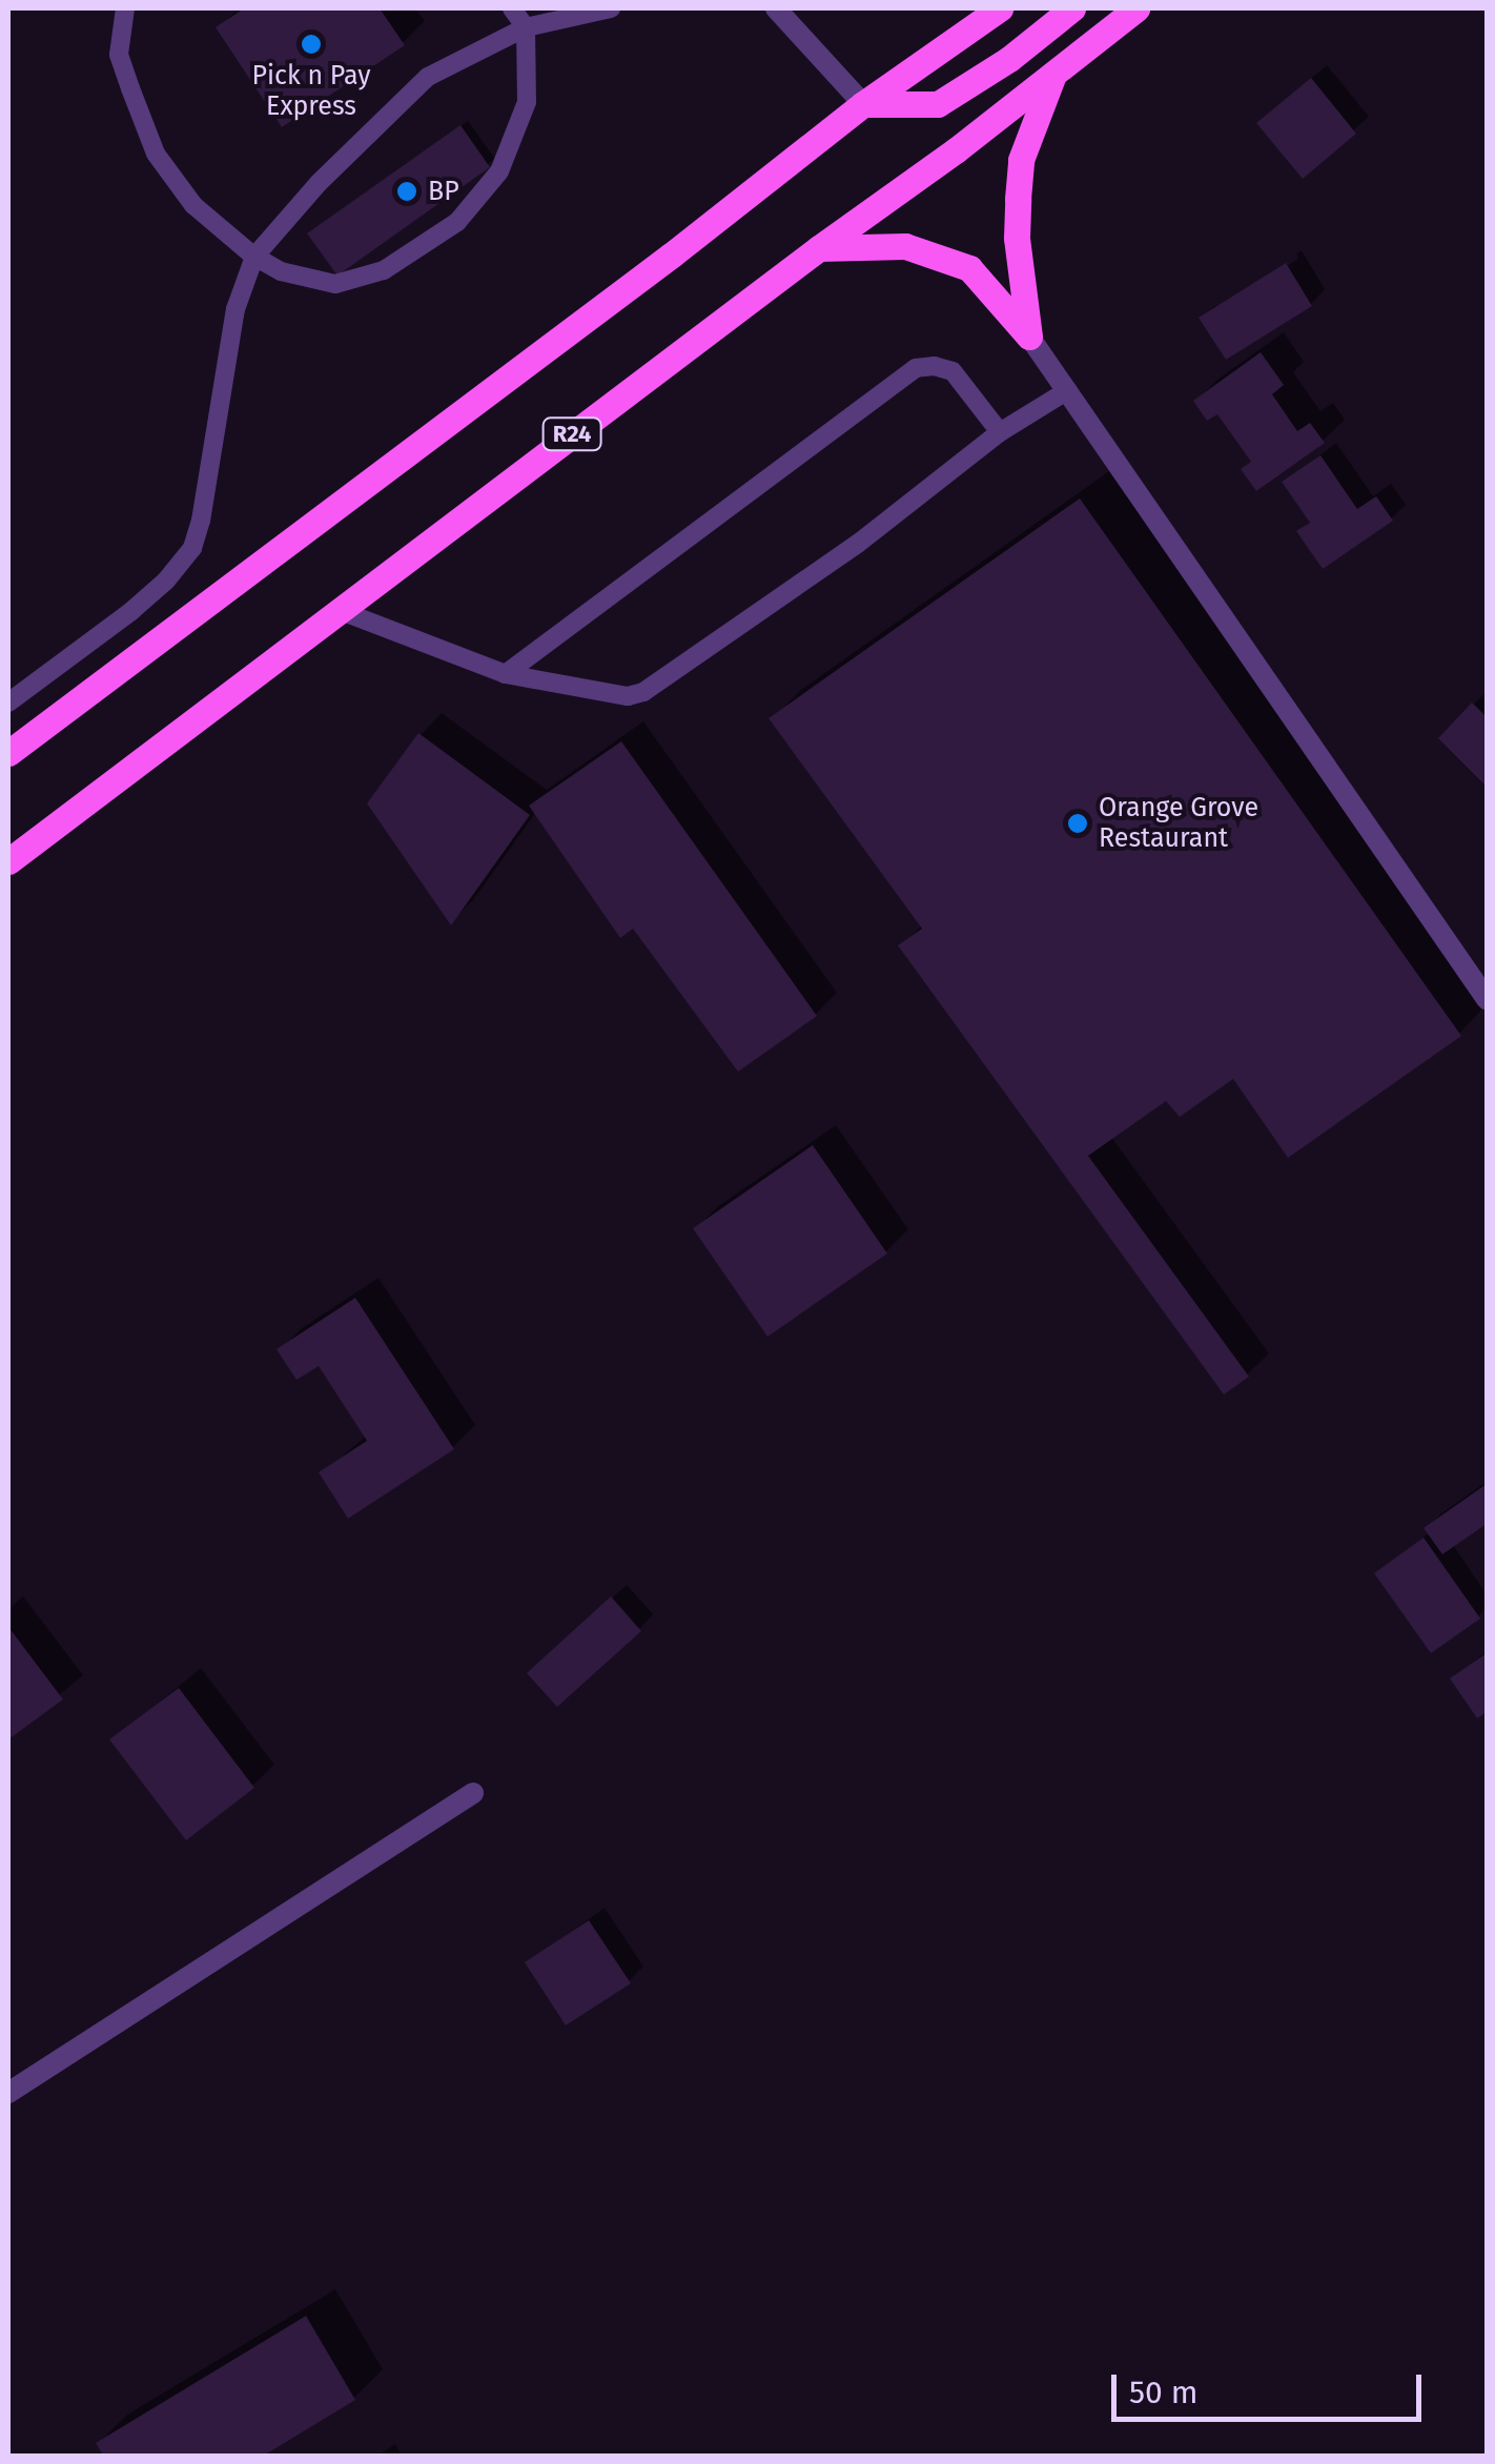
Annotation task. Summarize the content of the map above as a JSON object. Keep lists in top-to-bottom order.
{
  "streets": {
    "main road": ["R24"]
  },
  "places": ["Pick n Pay Express", "BP", "Orange Grove Restaurant"],
  "scale_bar": "50 m"
}
